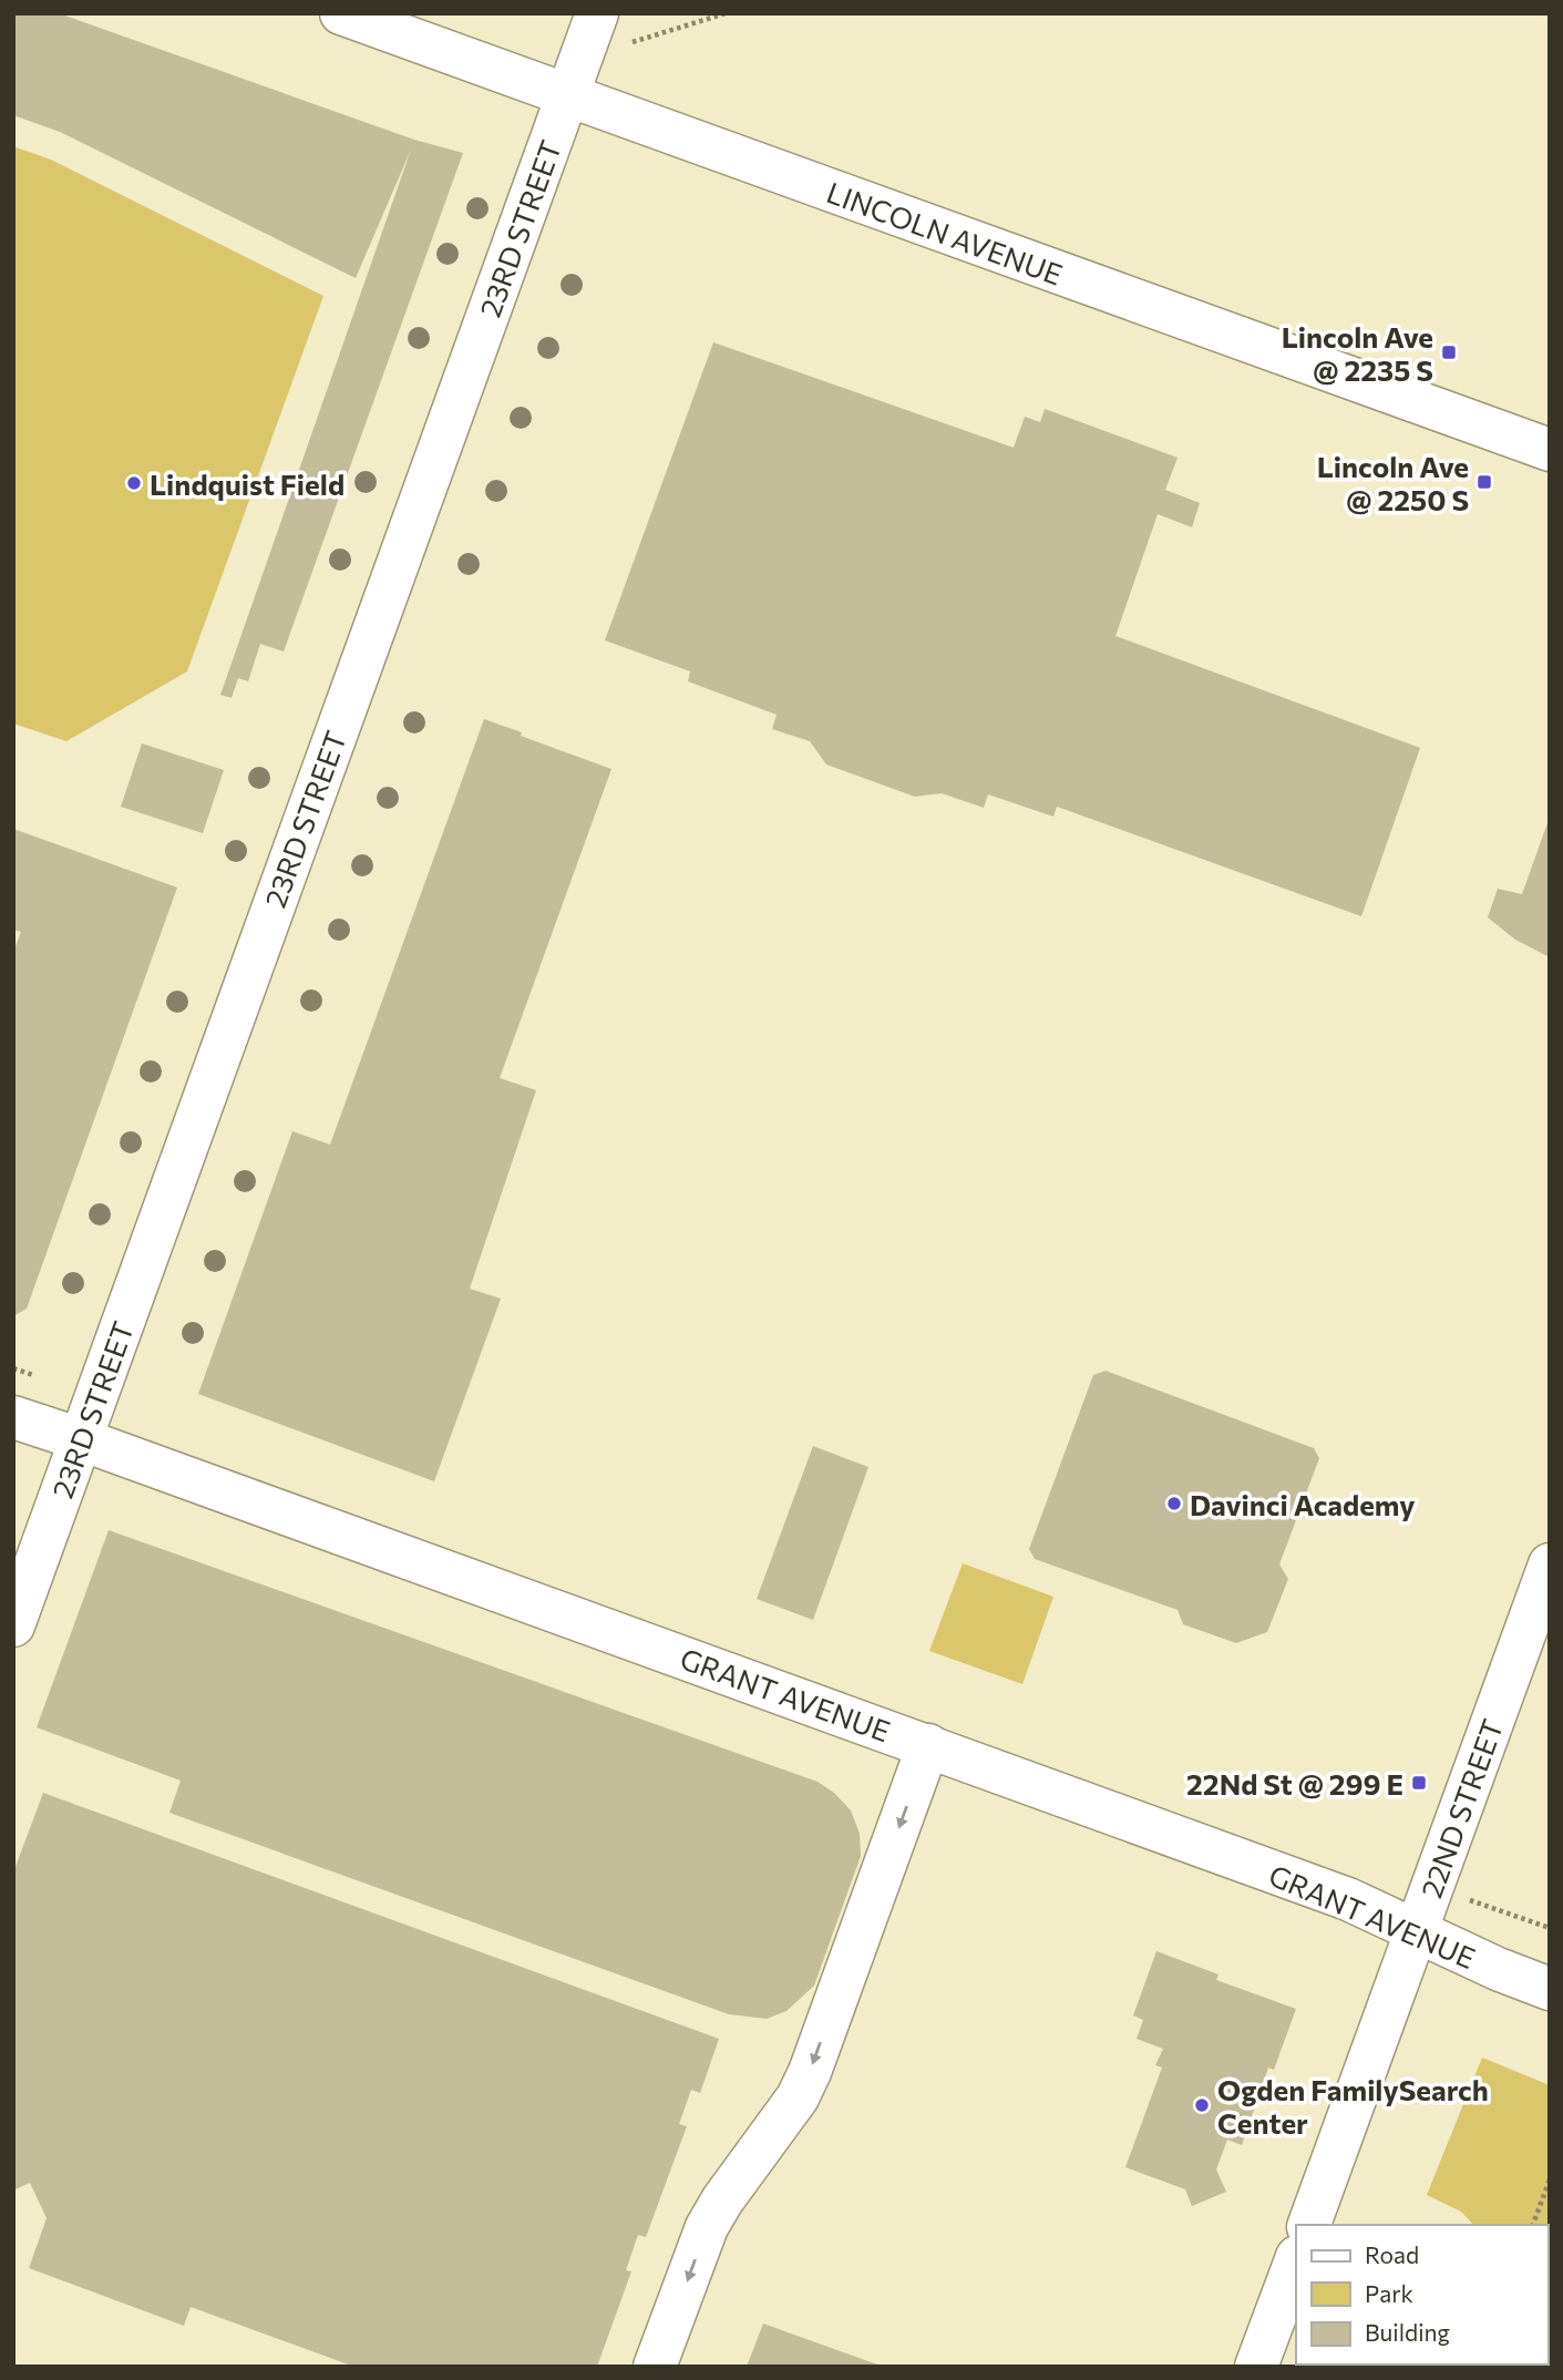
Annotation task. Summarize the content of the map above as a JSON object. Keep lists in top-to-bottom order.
{
  "streets": {
    "street": [
      "23RD STREET",
      "LINCOLN AVENUE",
      "GRANT AVENUE",
      "22ND STREET"
    ]
  },
  "crossings": [
    ["23RD STREET", "LINCOLN AVENUE"],
    ["23RD STREET", "GRANT AVENUE"],
    ["GRANT AVENUE", "22ND STREET"]
  ],
  "places": {
    "transit": ["Lincoln Ave @ 2235 S", "Lincoln Ave @ 2250 S", "22Nd St @ 299 E"],
    "other": ["Lindquist Field", "Davinci Academy", "Ogden FamilySearch Center"]
  },
  "legend": ["Road", "Park", "Building"]
}
